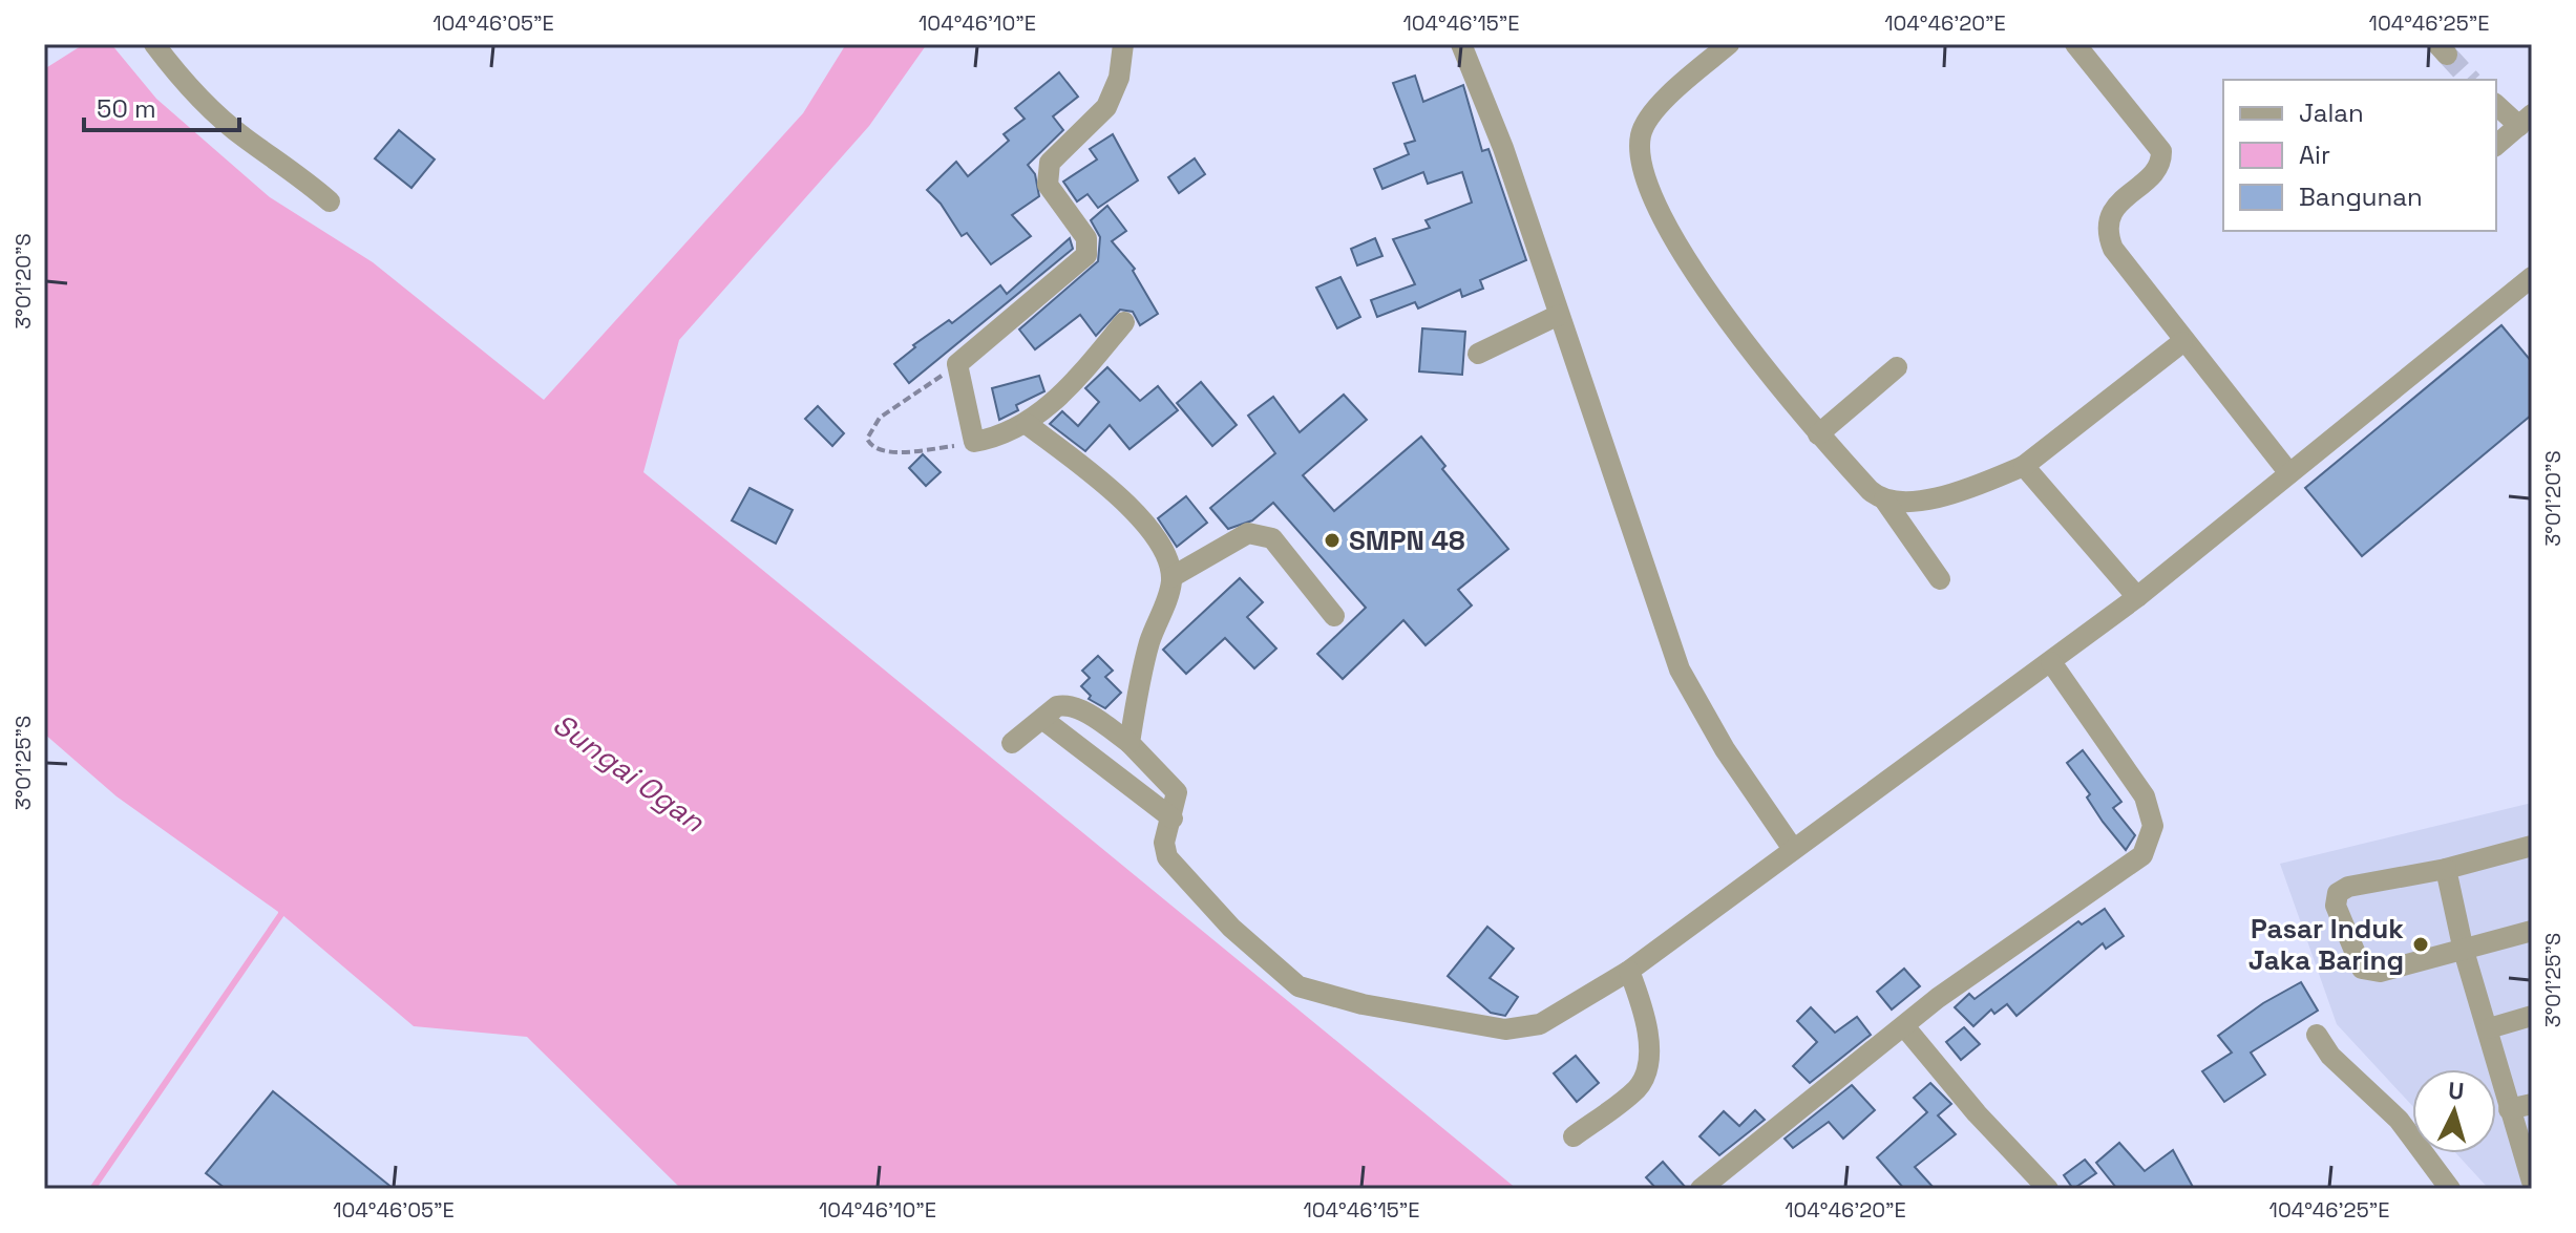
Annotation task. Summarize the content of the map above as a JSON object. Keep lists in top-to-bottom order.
{
  "water": ["Sungai Ogan"],
  "places": ["SMPN 48", "Pasar Induk Jaka Baring"],
  "legend": ["Jalan", "Air", "Bangunan"],
  "scale_bar": "50 m",
  "north": "top",
  "coordinates": [
    "104°46'05\"E",
    "104°46'10\"E",
    "104°46'15\"E",
    "104°46'20\"E",
    "104°46'25\"E",
    "3°01'20\"S",
    "3°01'25\"S"
  ]
}
